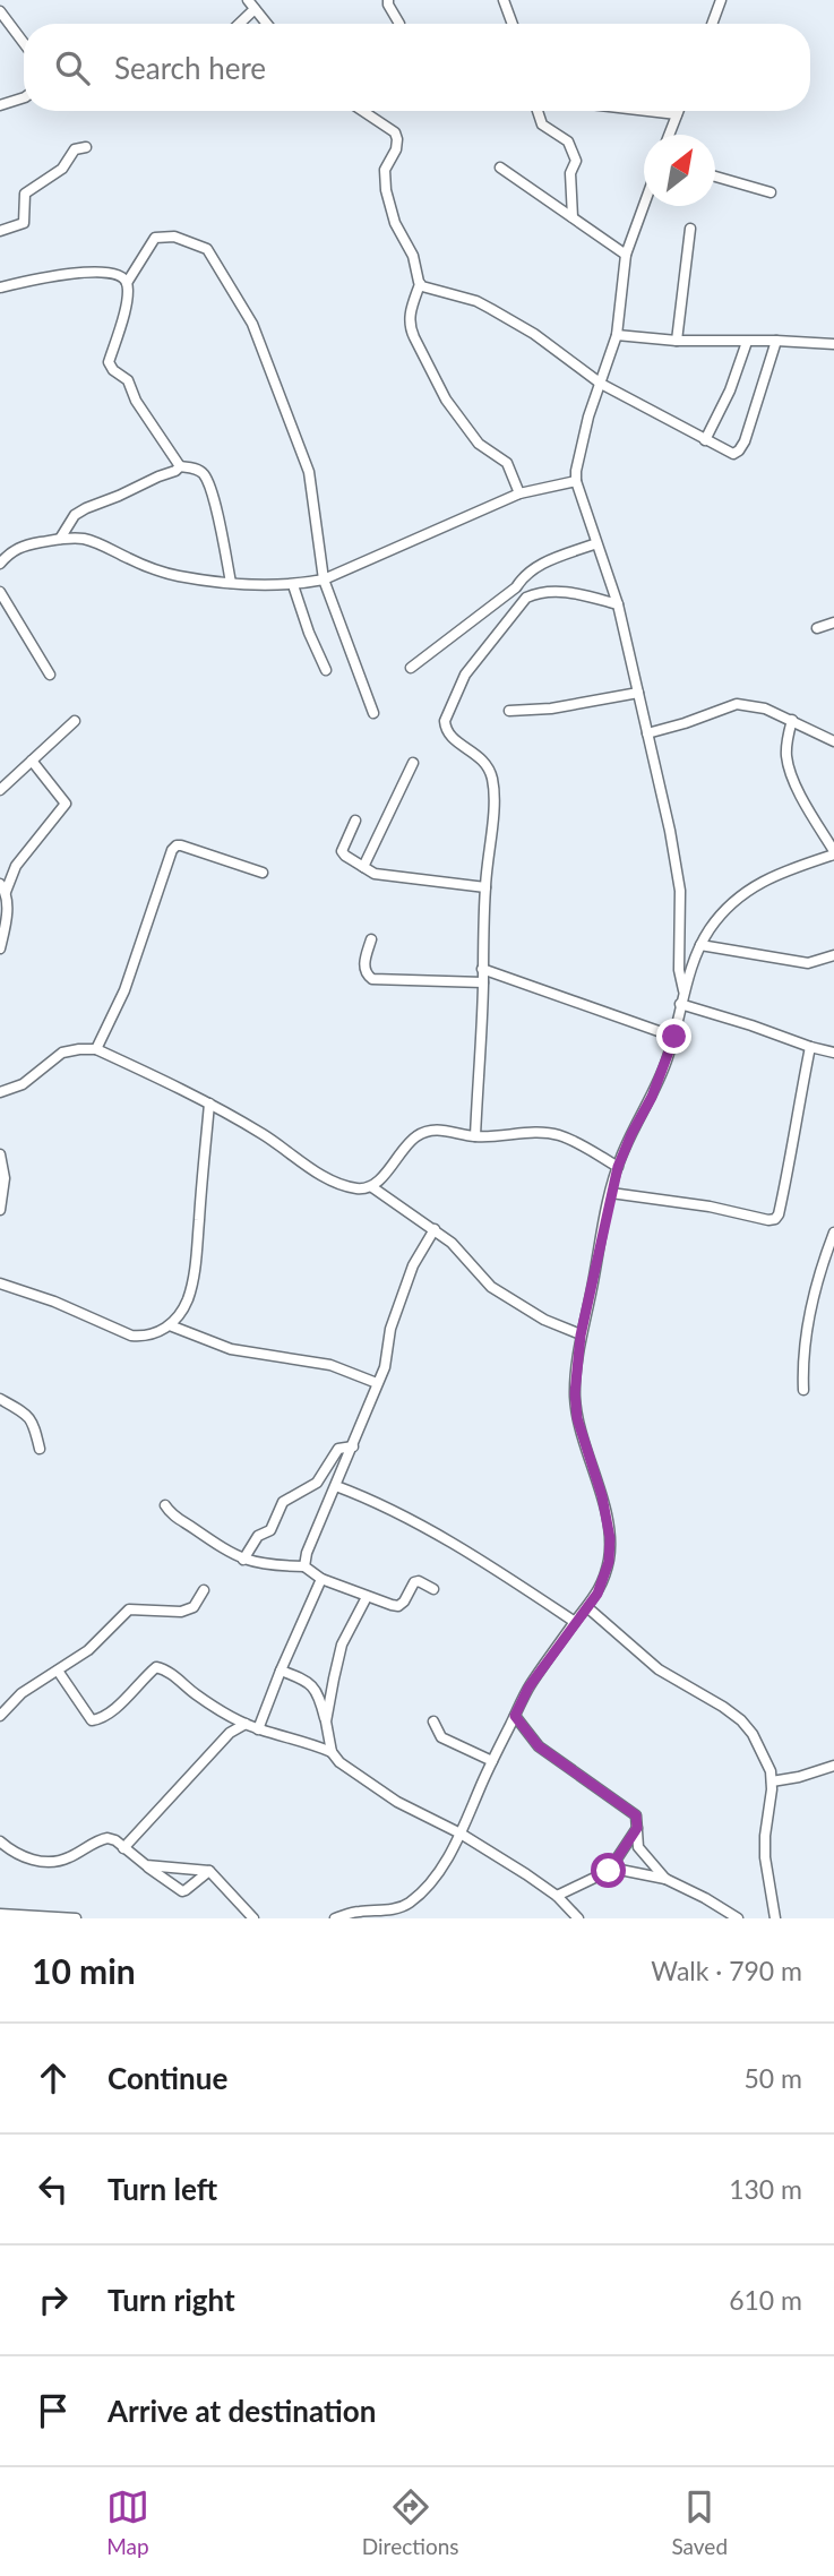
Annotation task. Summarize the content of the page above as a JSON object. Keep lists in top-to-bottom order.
{
  "north": "top right",
  "page": {
    "search": "Search here",
    "heading": ["10 min", "Walk · 790 m"],
    "list": [
      ["Continue", "50 m"],
      ["Turn left", "130 m"],
      ["Turn right", "610 m"],
      "Arrive at destination"
    ],
    "nav": ["Map", "Directions", "Saved"]
  }
}
